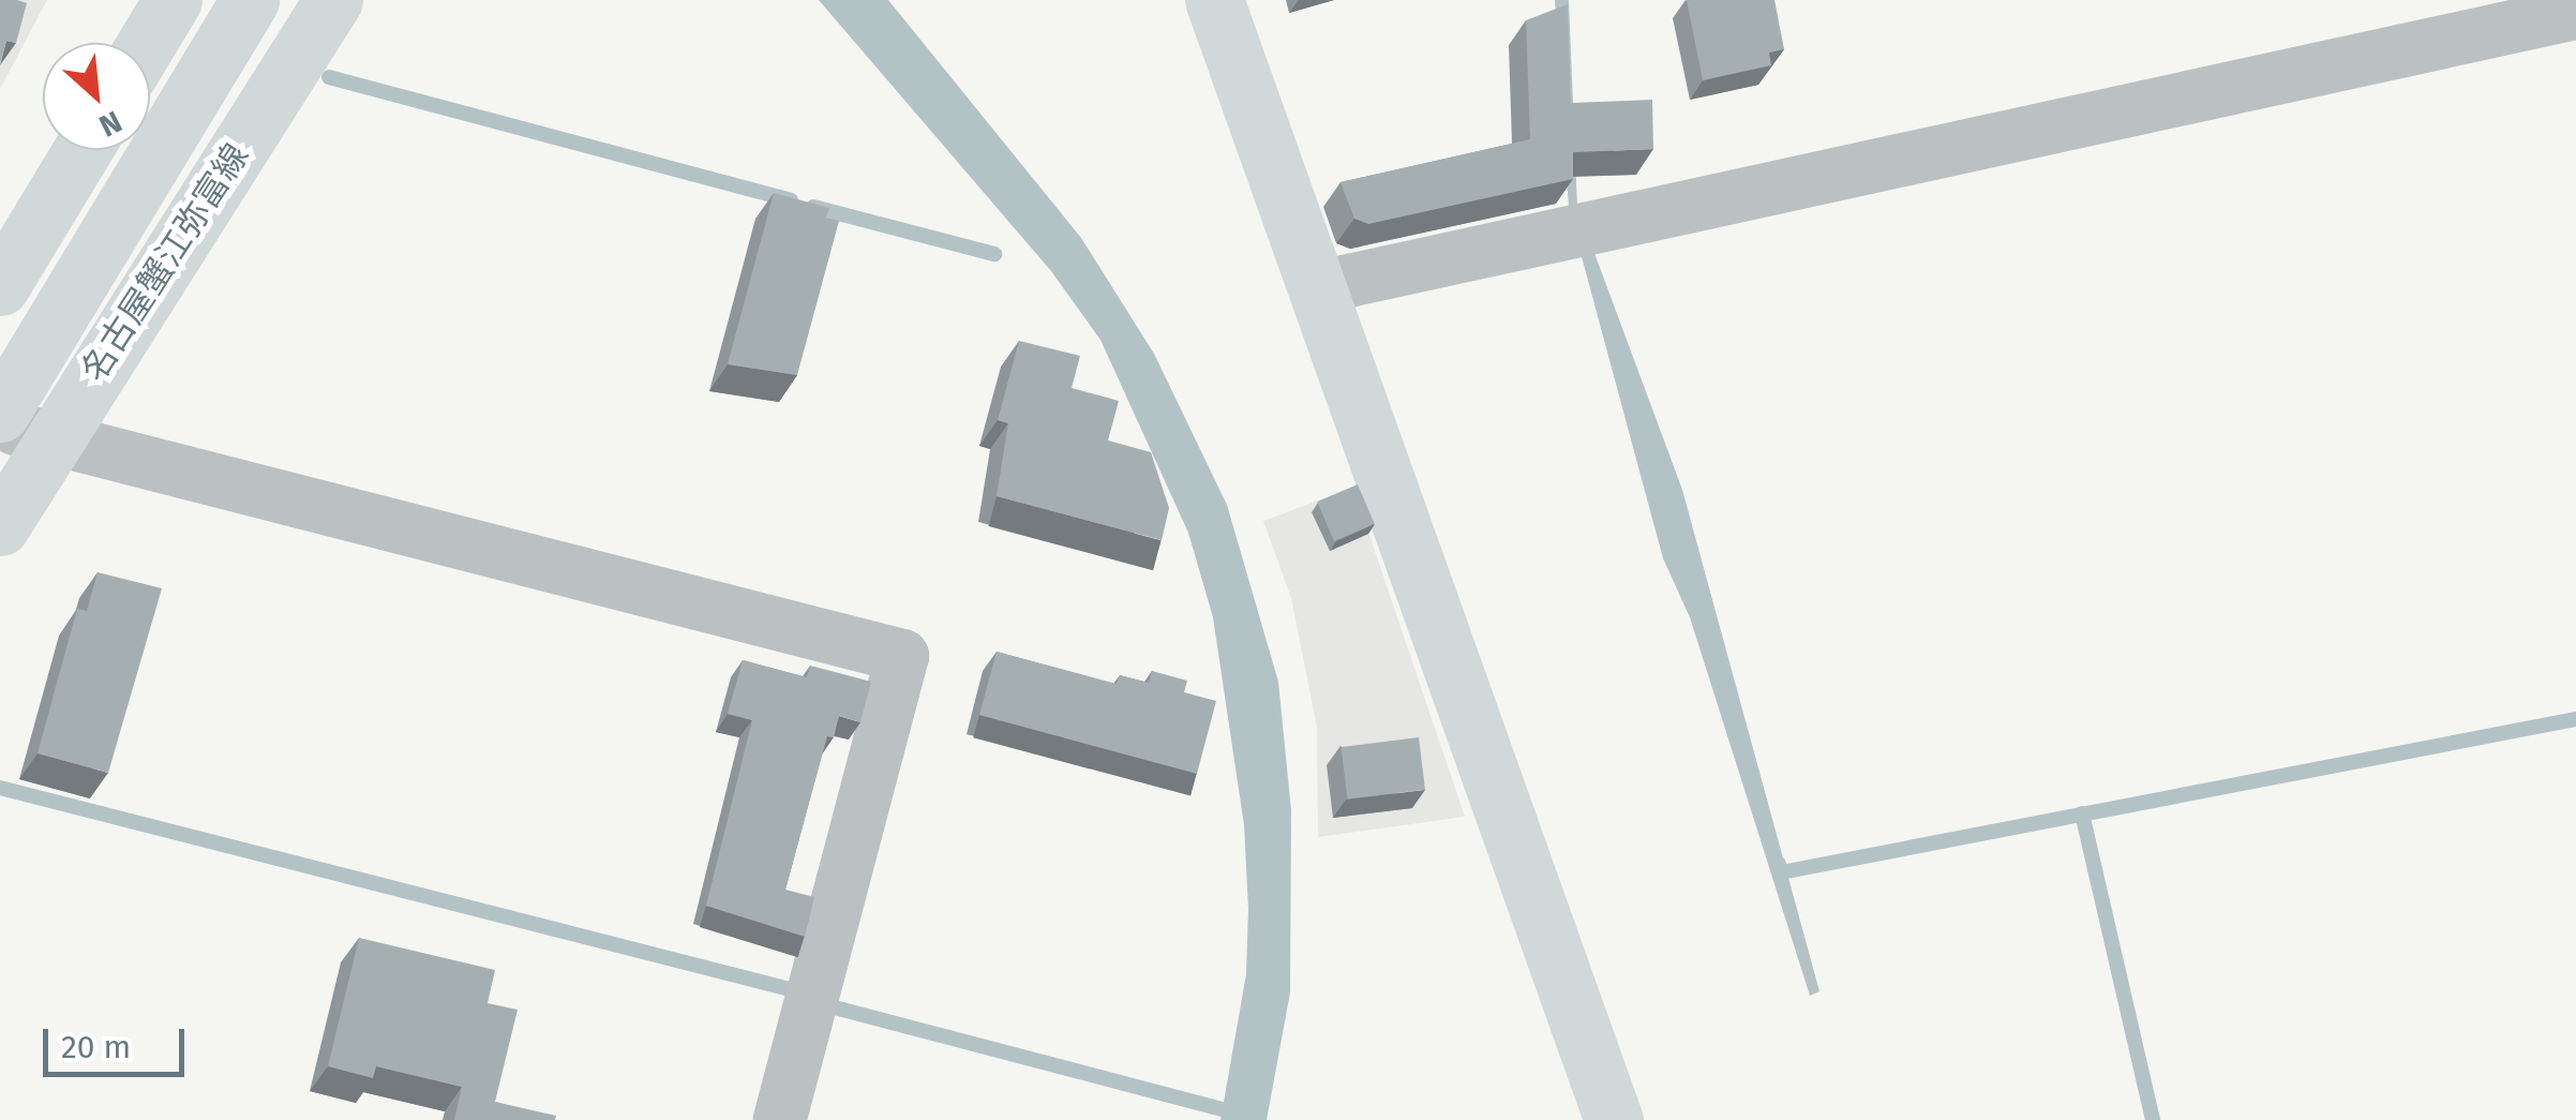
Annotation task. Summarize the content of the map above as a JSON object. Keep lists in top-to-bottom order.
{
  "streets": {
    "main road": ["名古屋蟹江弥富線"]
  },
  "scale_bar": "20 m",
  "north": "bottom right"
}
